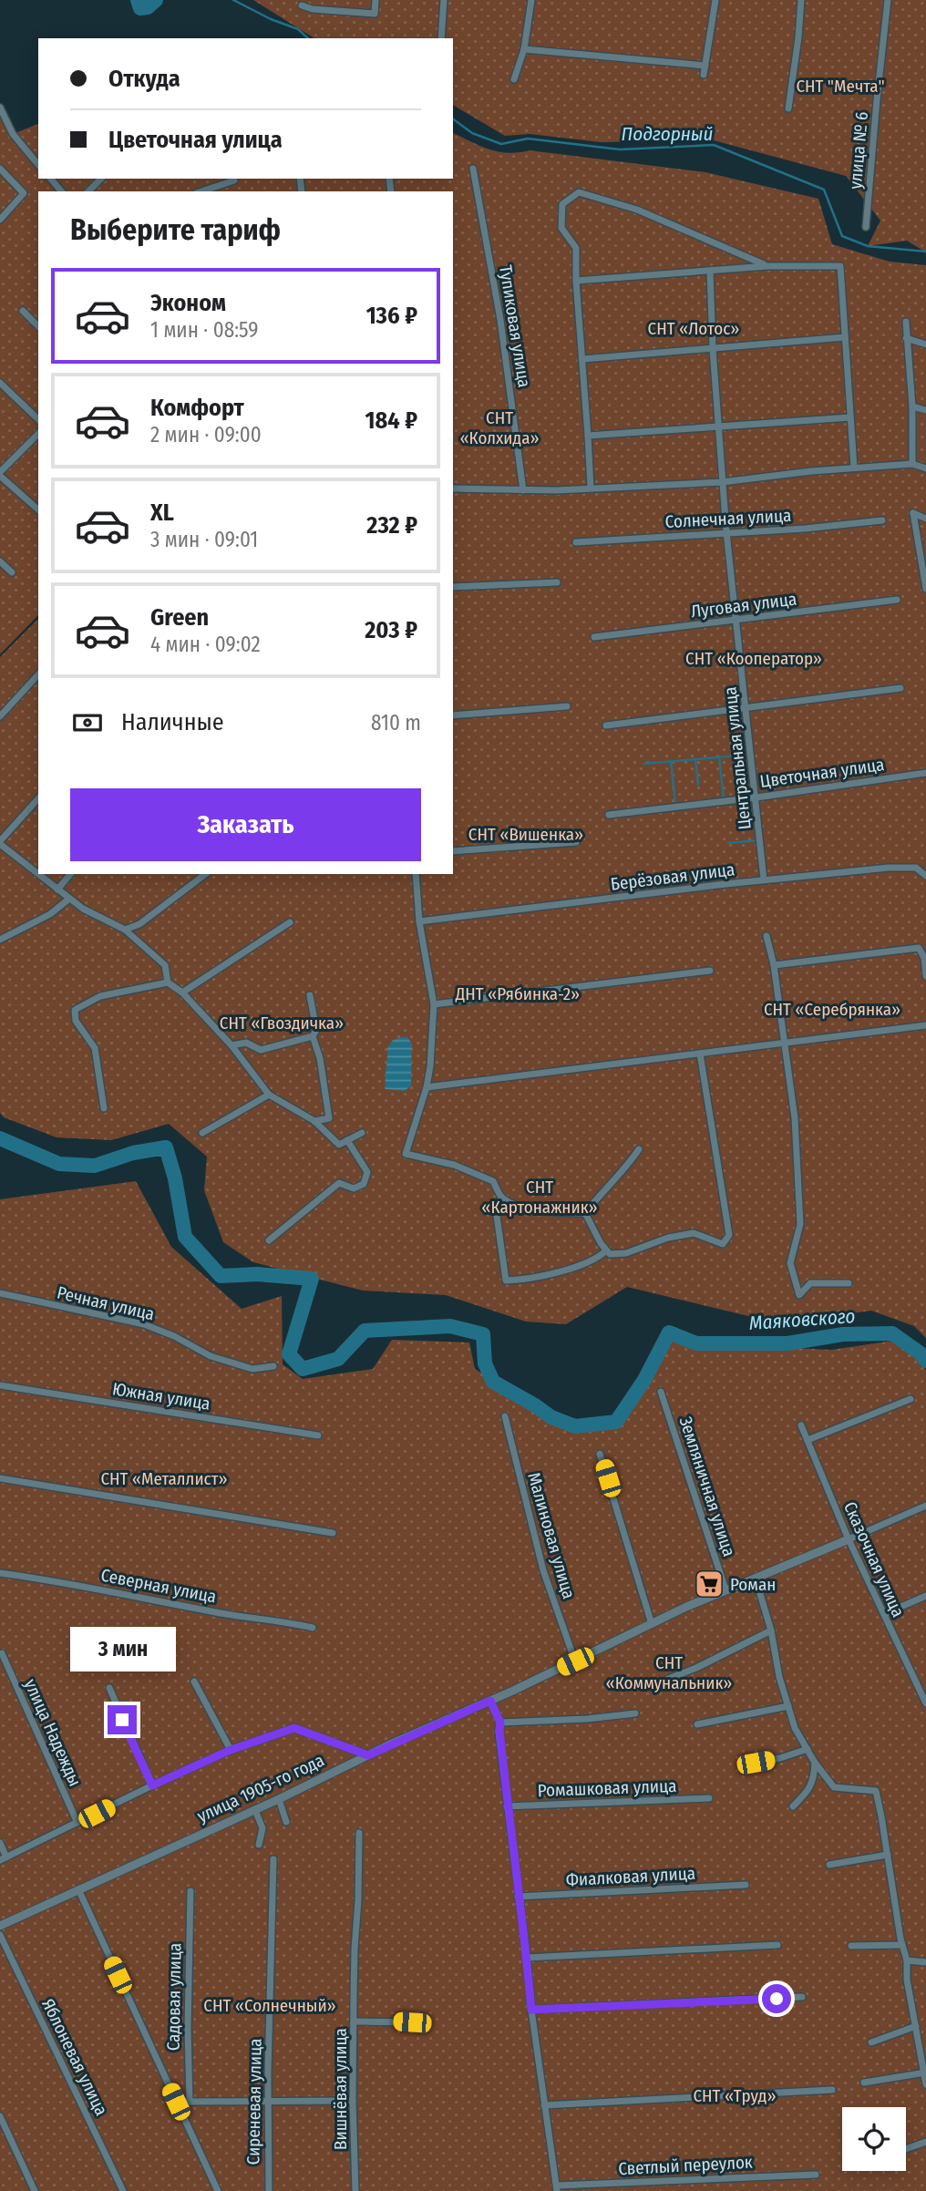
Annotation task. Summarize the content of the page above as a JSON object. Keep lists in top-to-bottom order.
{
  "streets": {
    "street": [
      "улица № 6",
      "Тупиковая улица",
      "Солнечная улица",
      "Луговая улица",
      "Центральная улица",
      "Цветочная улица",
      "Берёзовая улица",
      "Речная улица",
      "Южная улица",
      "Земляничная улица",
      "Малиновая улица",
      "Сказочная улица",
      "Северная улица",
      "улица Надежды",
      "улица 1905-го года",
      "Ромашковая улица",
      "Фиалковая улица",
      "Садовая улица",
      "Яблоневая улица",
      "Вишнёвая улица",
      "Сиреневая улица",
      "Светлый переулок"
    ]
  },
  "crossings": [
    ["Солнечная улица", "Центральная улица"],
    ["Луговая улица", "Центральная улица"],
    ["Центральная улица", "Цветочная улица"],
    ["Центральная улица", "Берёзовая улица"],
    ["Земляничная улица", "улица 1905-го года"],
    ["Малиновая улица", "улица 1905-го года"],
    ["Сказочная улица", "улица 1905-го года"]
  ],
  "water": ["Подгорный", "Маяковского"],
  "parks": [
    "СНТ \"Мечта\"",
    "СНТ «Лотос»",
    "СНТ «Колхида»",
    "СНТ «Кооператор»",
    "СНТ «Вишенка»",
    "ДНТ «Рябинка-2»",
    "СНТ «Серебрянка»",
    "СНТ «Гвоздичка»",
    "СНТ «Картонажник»",
    "СНТ «Металлист»",
    "СНТ «Коммунальник»",
    "СНТ «Солнечный»",
    "СНТ «Труд»"
  ],
  "places": {
    "supermarket": ["Роман"]
  },
  "page": {
    "banner": ["Откуда", "Цветочная улица"],
    "heading": "Выберите тариф",
    "list": [
      {
        "name": "Эконом",
        "note": "1 мин · 08:59",
        "value": "136 ₽"
      },
      {
        "name": "Комфорт",
        "note": "2 мин · 09:00",
        "value": "184 ₽"
      },
      {
        "name": "XL",
        "note": "3 мин · 09:01",
        "value": "232 ₽"
      },
      {
        "name": "Green",
        "note": "4 мин · 09:02",
        "value": "203 ₽"
      }
    ],
    "pay": ["Наличные", "810 m"],
    "buttons": "Заказать",
    "bubble": "3 мин"
  }
}
